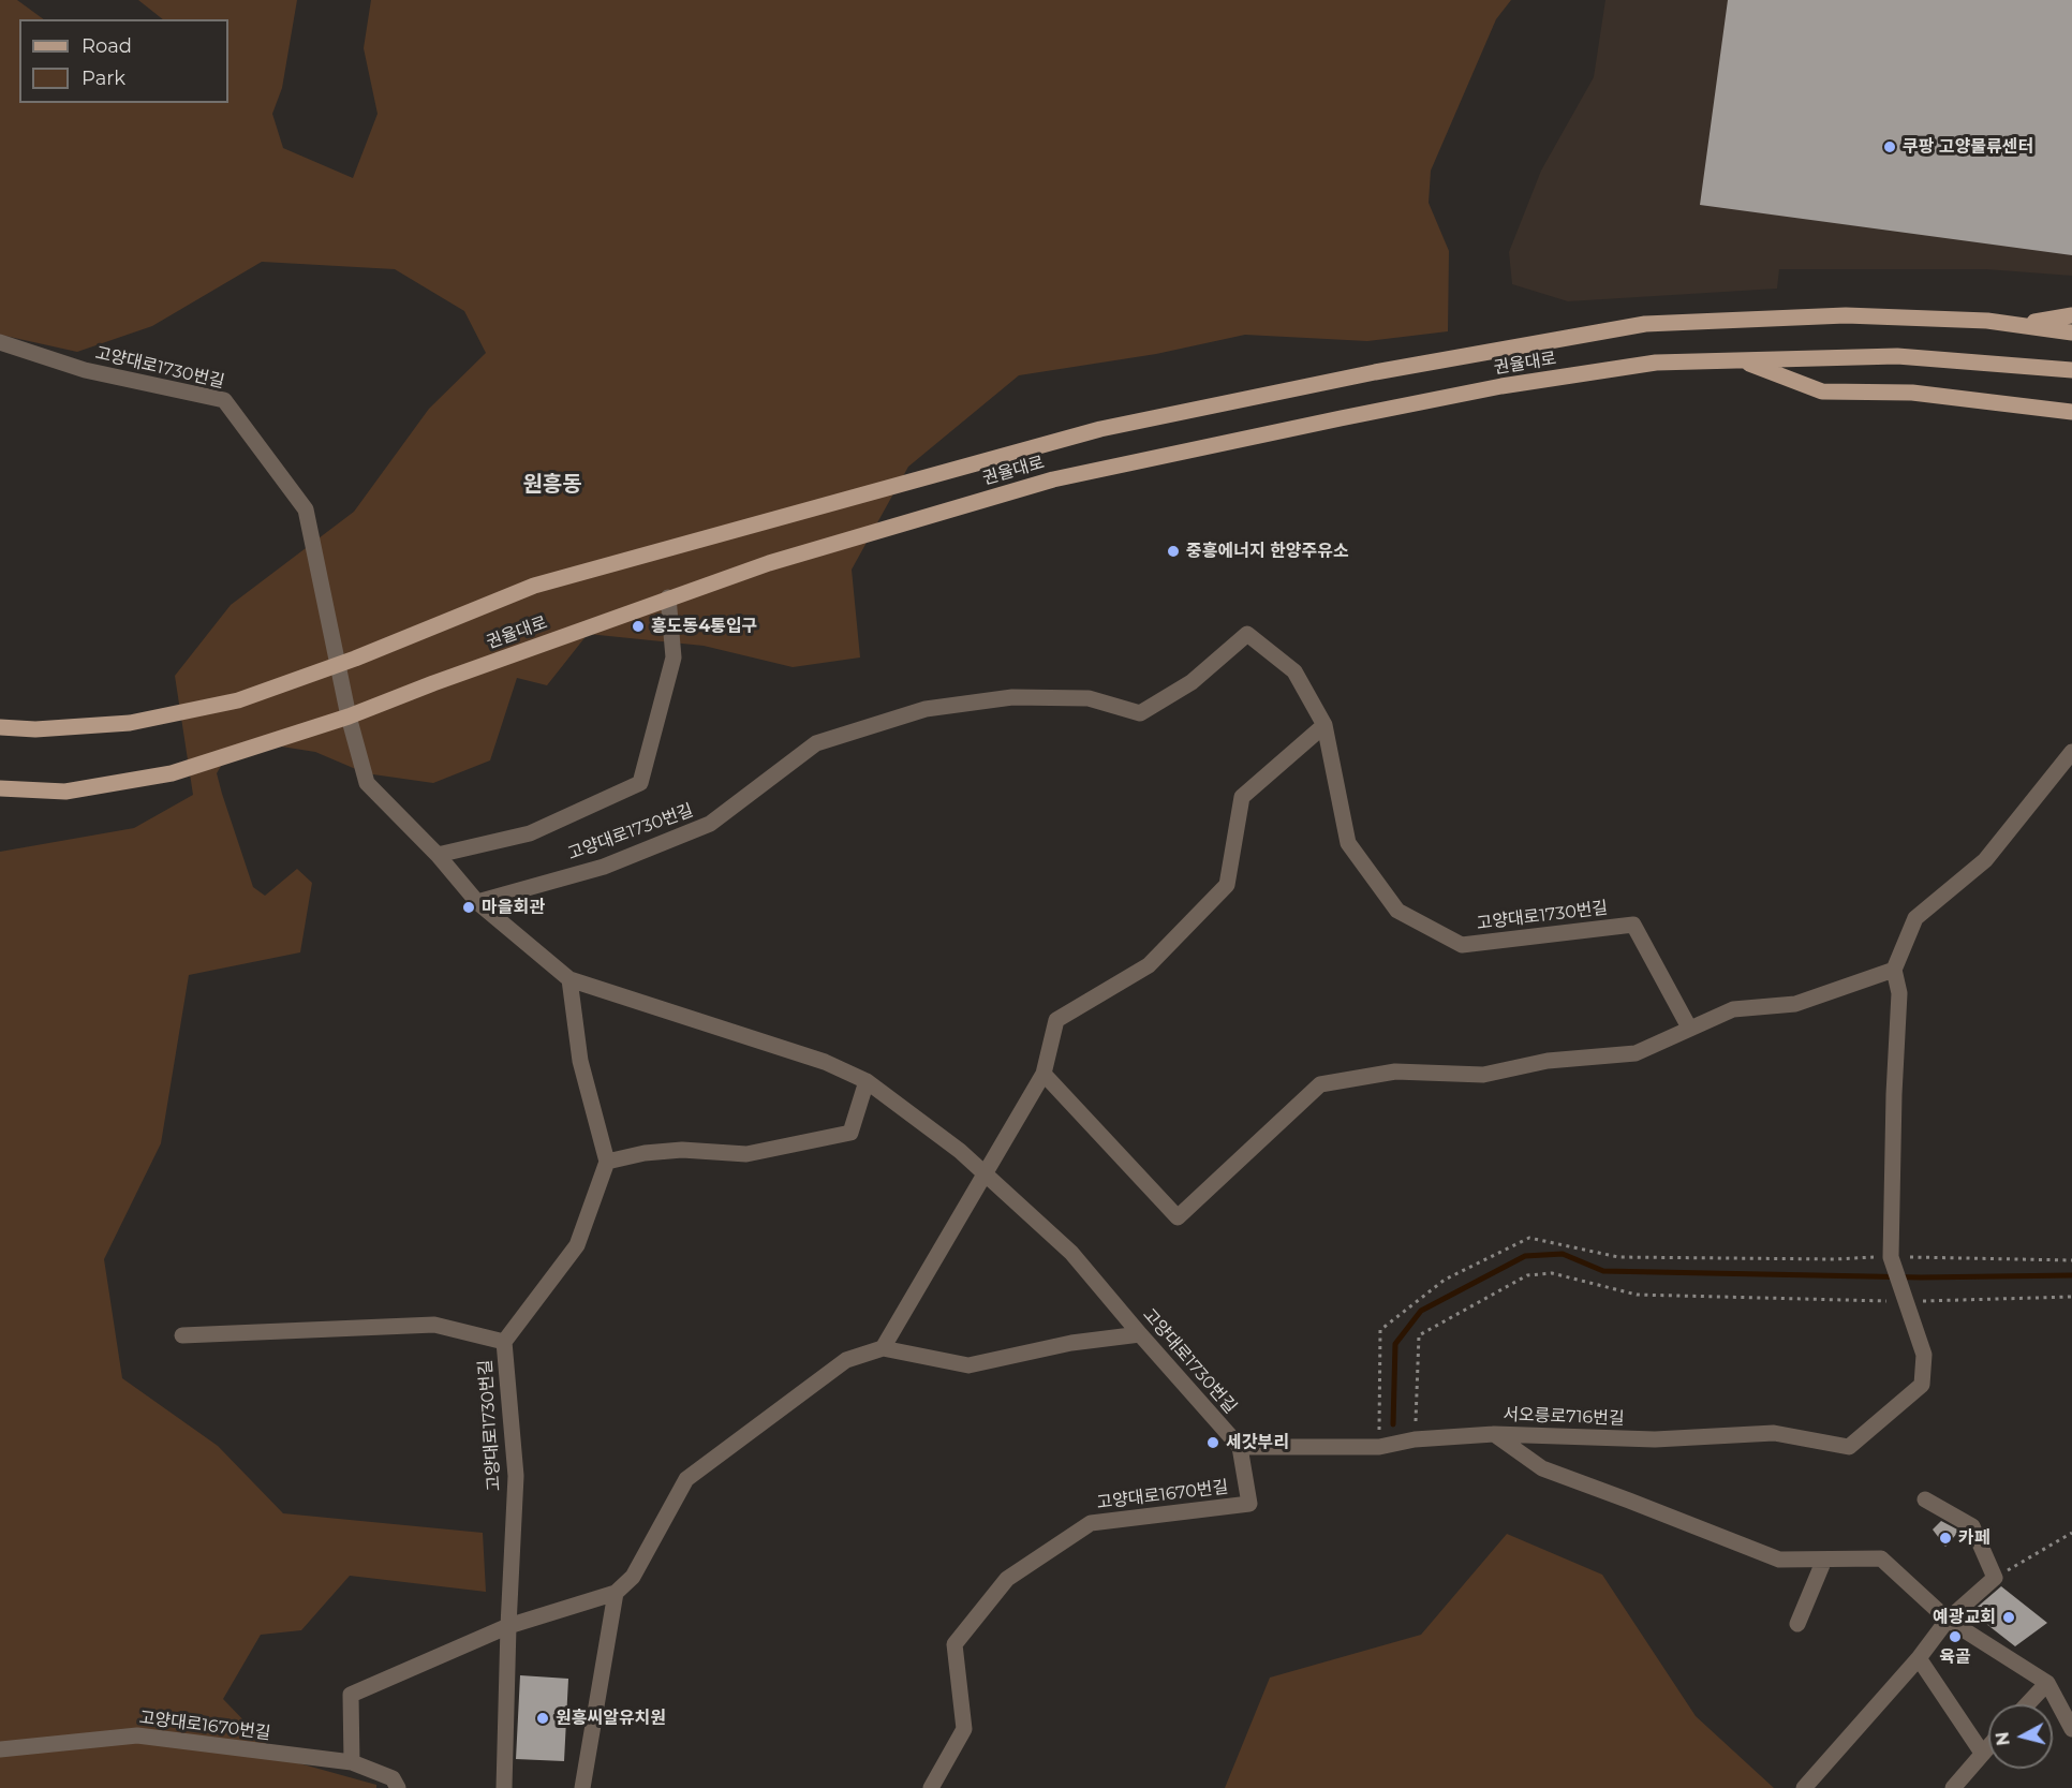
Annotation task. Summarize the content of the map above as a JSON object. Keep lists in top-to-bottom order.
{
  "streets": {
    "main road": ["권율대로"],
    "street": ["고양대로1730번길", "서오릉로716번길", "고양대로1670번길"]
  },
  "crossings": [
    ["권율대로", "고양대로1730번길"],
    ["고양대로1730번길", "고양대로1670번길"]
  ],
  "districts": ["원흥동"],
  "places": [
    "쿠팡 고양물류센터",
    "중흥에너지 한양주유소",
    "흥도동4통입구",
    "마을회관",
    "세갓부리",
    "카페",
    "예광교회",
    "육골",
    "원흥씨알유치원"
  ],
  "legend": ["Road", "Park"],
  "north": "left"
}
